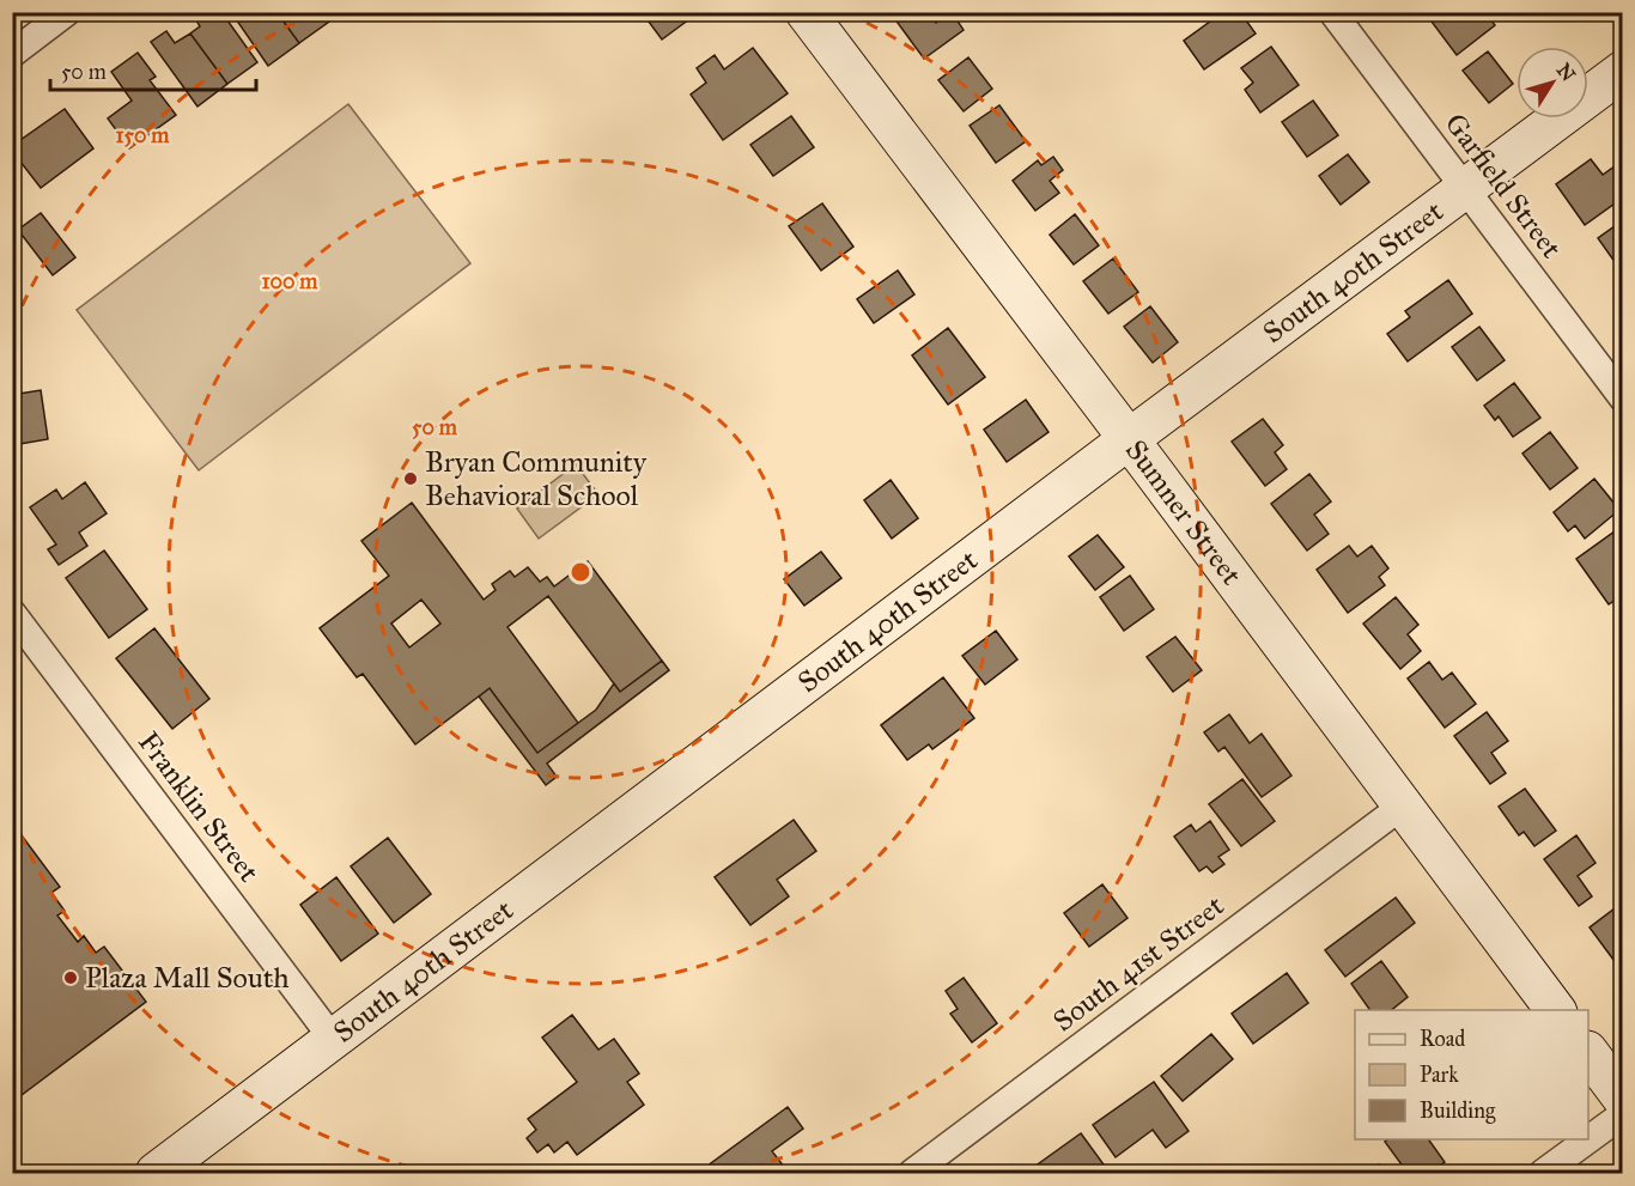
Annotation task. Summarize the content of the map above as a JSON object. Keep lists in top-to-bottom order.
{
  "streets": {
    "main road": ["South 40th Street", "Sumner Street"],
    "street": ["Garfield Street", "Franklin Street", "South 41st Street"]
  },
  "crossings": [
    ["Garfield Street", "South 40th Street"],
    ["South 40th Street", "Sumner Street"],
    ["South 40th Street", "Franklin Street"],
    ["Sumner Street", "South 41st Street"]
  ],
  "places": ["Bryan Community Behavioral School", "Plaza Mall South"],
  "legend": ["Road", "Park", "Building"],
  "scale_bar": "50 m",
  "north": "top right",
  "rings": ["150 m", "100 m", "50 m"]
}
